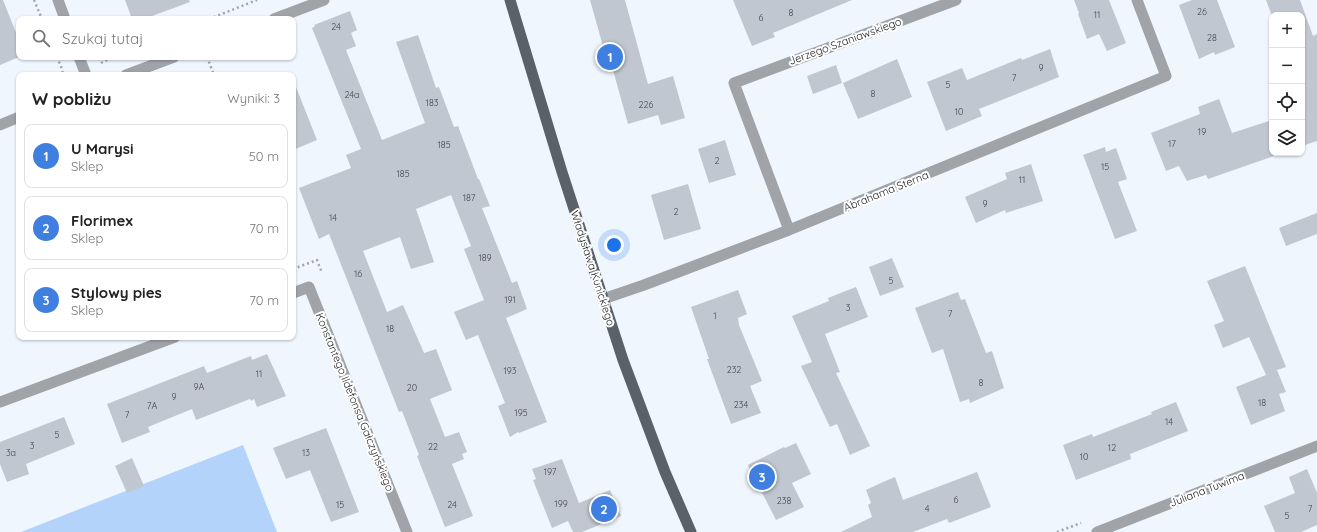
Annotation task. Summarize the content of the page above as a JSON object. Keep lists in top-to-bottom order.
{
  "streets": {
    "main road": ["Władysława Kunickiego"],
    "street": [
      "Jerzego Szaniawskiego",
      "Abrahama Sterna",
      "Konstantego Ildefonsa Gałczyńskiego",
      "Juliana Tuwima"
    ]
  },
  "crossings": [
    ["Jerzego Szaniawskiego", "Abrahama Sterna"],
    ["Abrahama Sterna", "Władysława Kunickiego"]
  ],
  "house_numbers": [
    "26",
    "8",
    "11",
    "6",
    "24",
    "28",
    "9",
    "7",
    "5",
    "8",
    "24a",
    "183",
    "226",
    "10",
    "19",
    "17",
    "185",
    "2",
    "15",
    "185",
    "11",
    "187",
    "9",
    "2",
    "14",
    "189",
    "16",
    "5",
    "191",
    "3",
    "7",
    "1",
    "18",
    "232",
    "193",
    "11",
    "8",
    "9A",
    "20",
    "9",
    "18",
    "234",
    "7A",
    "195",
    "7",
    "14",
    "5",
    "3",
    "22",
    "12",
    "3a",
    "13",
    "10",
    "197",
    "6",
    "238",
    "199",
    "15",
    "24",
    "4",
    "7",
    "5"
  ],
  "page": {
    "map_buttons": ["+", "−"],
    "search": "Szukaj tutaj",
    "pins": ["1", "3", "2"],
    "heading": ["W pobliżu", "Wyniki: 3"],
    "list": [
      {
        "mark": "1",
        "name": "U Marysi",
        "note": "Sklep",
        "value": "50 m"
      },
      {
        "mark": "2",
        "name": "Florimex",
        "note": "Sklep",
        "value": "70 m"
      },
      {
        "mark": "3",
        "name": "Stylowy pies",
        "note": "Sklep",
        "value": "70 m"
      }
    ]
  }
}
